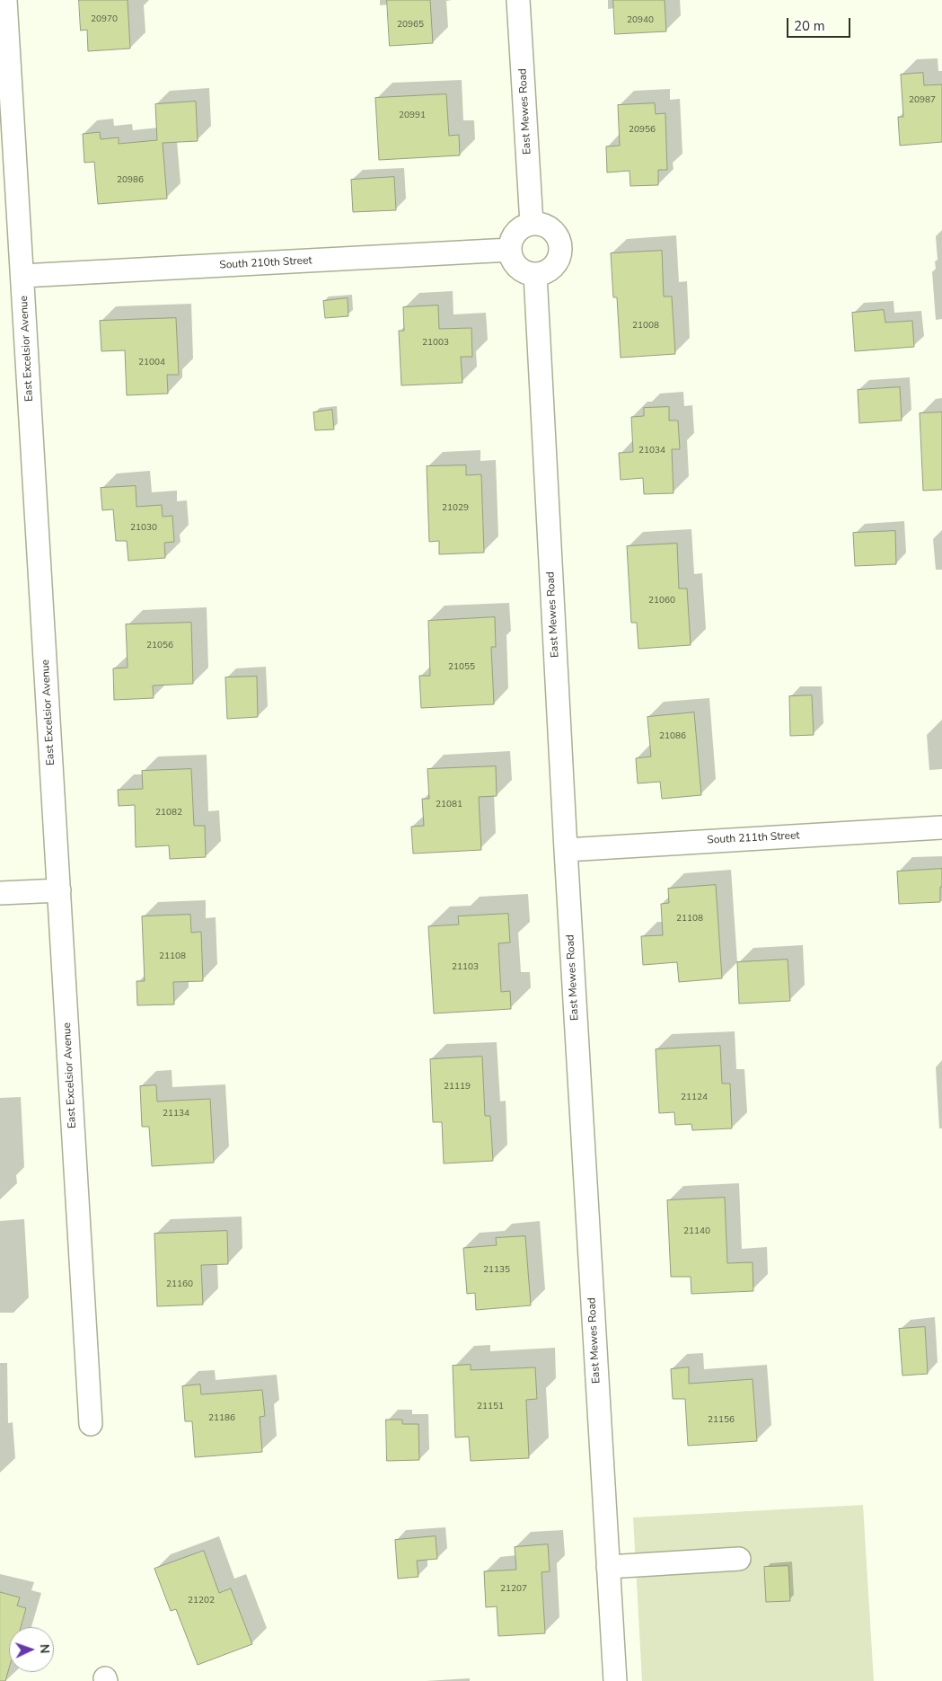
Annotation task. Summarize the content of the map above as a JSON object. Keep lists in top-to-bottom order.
{
  "streets": {
    "street": [
      "East Mewes Road",
      "South 210th Street",
      "East Excelsior Avenue",
      "South 211th Street"
    ]
  },
  "crossings": [
    ["East Mewes Road", "South 210th Street"],
    ["East Mewes Road", "South 211th Street"],
    ["South 210th Street", "East Excelsior Avenue"]
  ],
  "house_numbers": [
    "20970",
    "20940",
    "20965",
    "20987",
    "20991",
    "20956",
    "20986",
    "21008",
    "21003",
    "21004",
    "21034",
    "21029",
    "21030",
    "21060",
    "21056",
    "21055",
    "21086",
    "21081",
    "21082",
    "21108",
    "21108",
    "21103",
    "21119",
    "21124",
    "21134",
    "21140",
    "21135",
    "21160",
    "21151",
    "21186",
    "21156",
    "21207",
    "21202"
  ],
  "scale_bar": "20 m",
  "north": "right"
}
